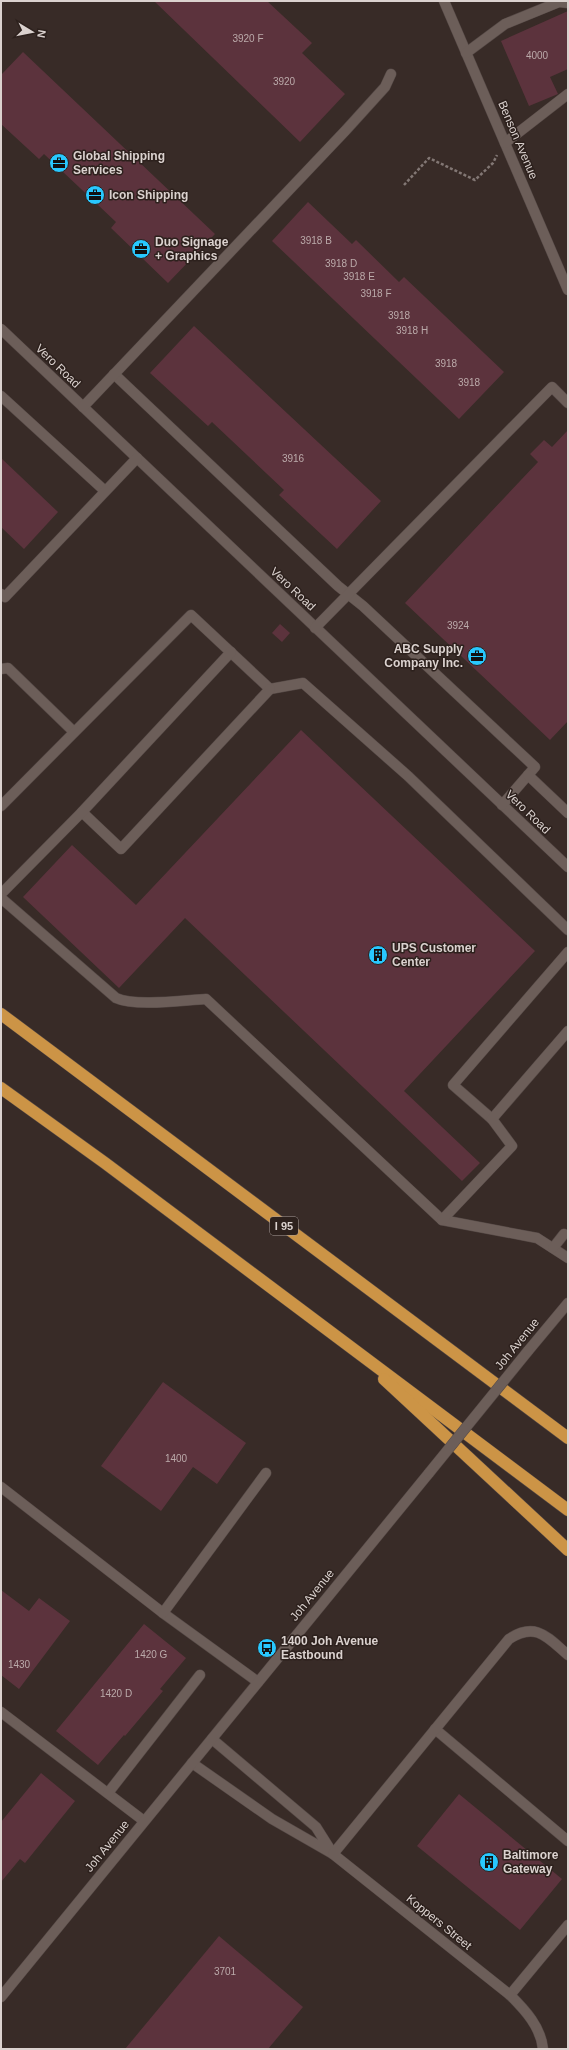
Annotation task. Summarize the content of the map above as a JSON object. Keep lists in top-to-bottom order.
{
  "streets": {
    "highway": ["I 95"],
    "street": [
      "Benson Avenue",
      "Vero Road",
      "Joh Avenue",
      "Koppers Street"
    ]
  },
  "crossings": [
    ["Joh Avenue", "Koppers Street"]
  ],
  "places": {
    "office": [
      "Global Shipping Services",
      "Icon Shipping",
      "Duo Signage + Graphics",
      "ABC Supply Company Inc."
    ],
    "building": ["UPS Customer Center", "Baltimore Gateway"],
    "bus stop": ["1400 Joh Avenue Eastbound"]
  },
  "house_numbers": [
    "3920 F",
    "4000",
    "3920",
    "3918 B",
    "3918 D",
    "3918 E",
    "3918 F",
    "3918",
    "3918 H",
    "3918",
    "3918",
    "3916",
    "3924",
    "1400",
    "1420 G",
    "1430",
    "1420 D",
    "3701"
  ],
  "north": "right"
}
